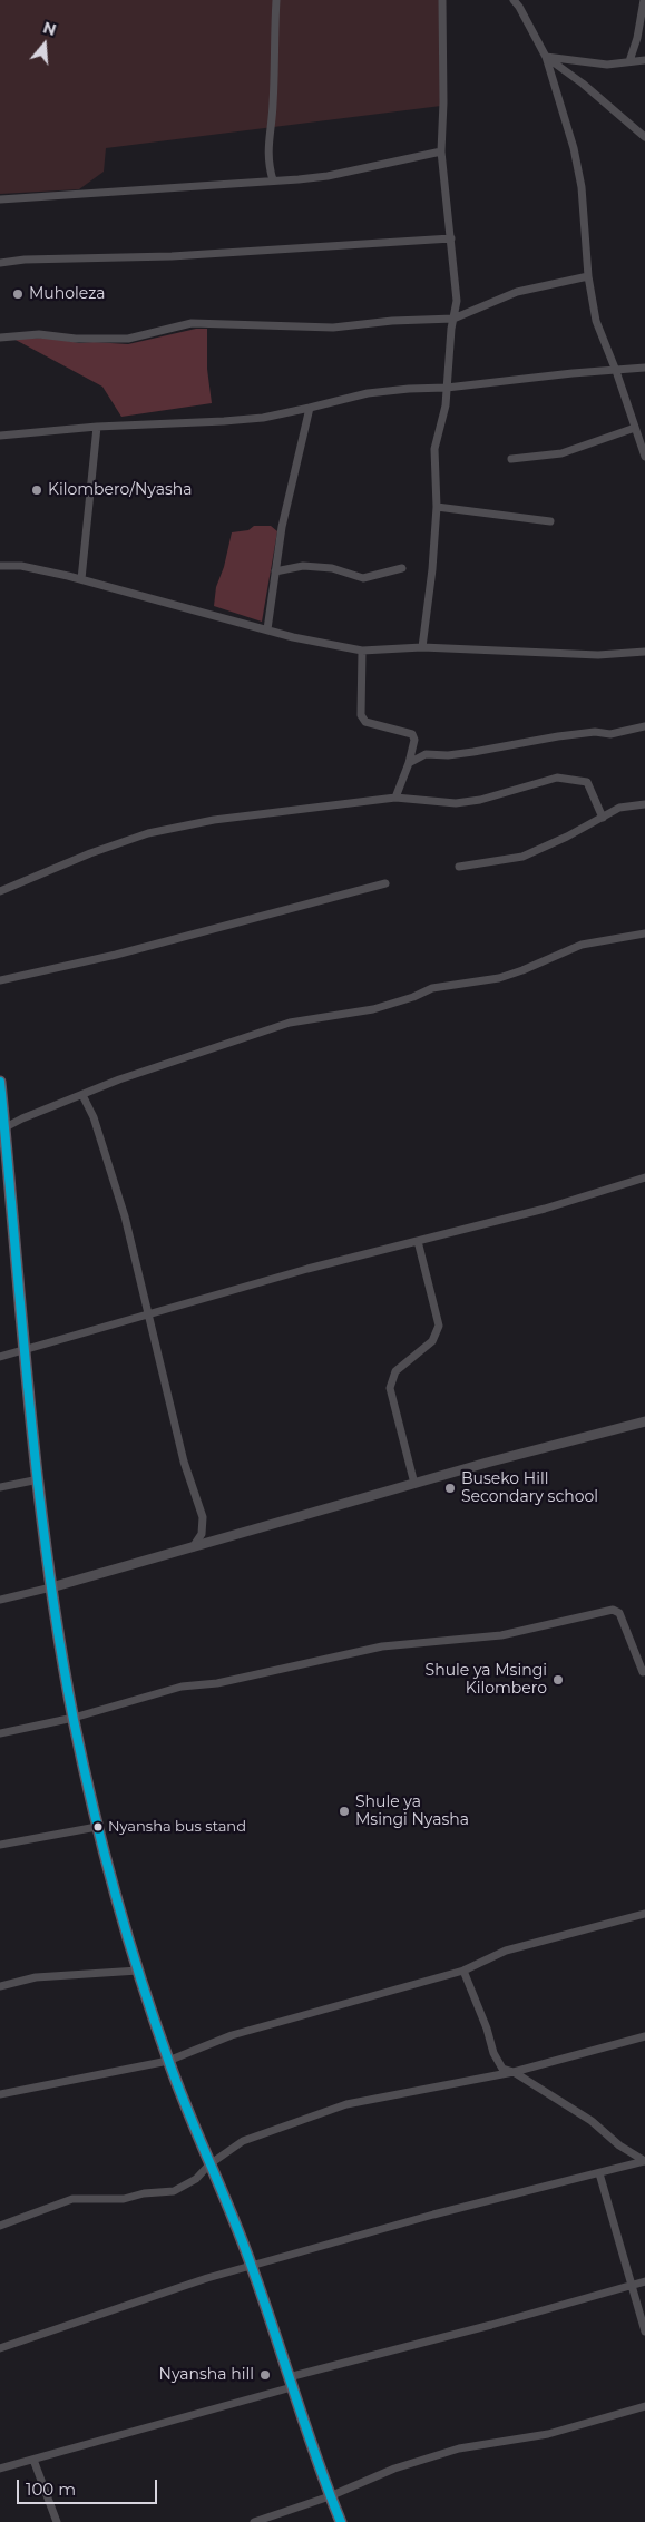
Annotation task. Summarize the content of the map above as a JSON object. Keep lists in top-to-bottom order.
{
  "places": [
    "Muholeza",
    "Kilombero/Nyasha",
    "Buseko Hill Secondary school",
    "Shule ya Msingi Kilombero",
    "Shule ya Msingi Nyasha",
    "Nyansha bus stand",
    "Nyansha hill"
  ],
  "scale_bar": "100 m",
  "north": "top"
}
